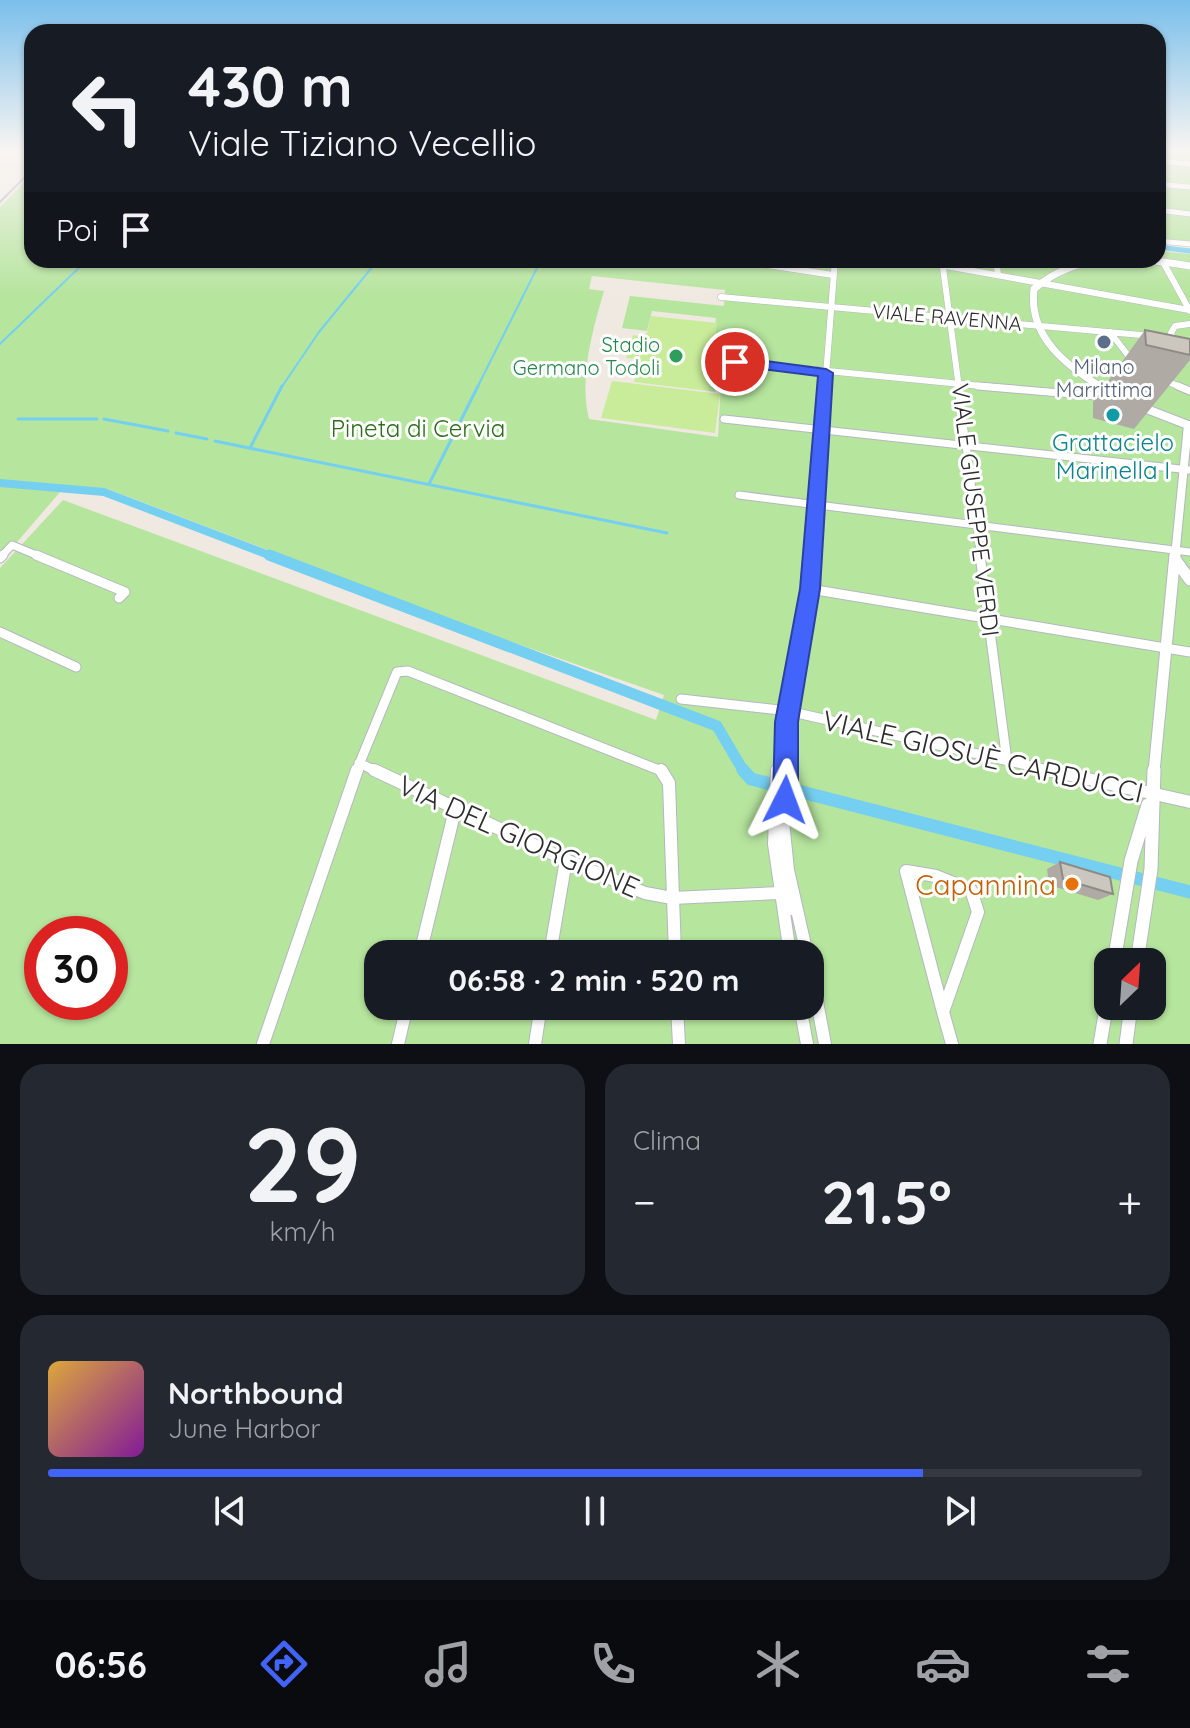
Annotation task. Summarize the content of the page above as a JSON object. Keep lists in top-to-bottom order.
{
  "streets": {
    "street": [
      "VIALE RAVENNA",
      "VIALE GIUSEPPE VERDI",
      "VIALE GIOSUÈ CARDUCCI",
      "VIA DEL GIORGIONE"
    ]
  },
  "crossings": [
    ["VIALE RAVENNA", "VIALE GIUSEPPE VERDI"],
    ["VIALE GIUSEPPE VERDI", "VIALE GIOSUÈ CARDUCCI"]
  ],
  "parks": ["Pineta di Cervia"],
  "places": [
    "Milano Marrittima",
    "Stadio Germano Todoli",
    "Grattacielo Marinella I",
    "Capannina"
  ],
  "north": "top right",
  "page": {
    "turn": ["430 m", "Viale Tiziano Vecellio"],
    "then": "Poi",
    "limit": "30",
    "trip": "06:58 · 2 min · 520 m",
    "tile": [
      ["29", "km/h"],
      "Clima"
    ],
    "heat": ["−", "21.5°", "+"],
    "song": ["Northbound", "June Harbor"],
    "tabs": "06:56"
  }
}
